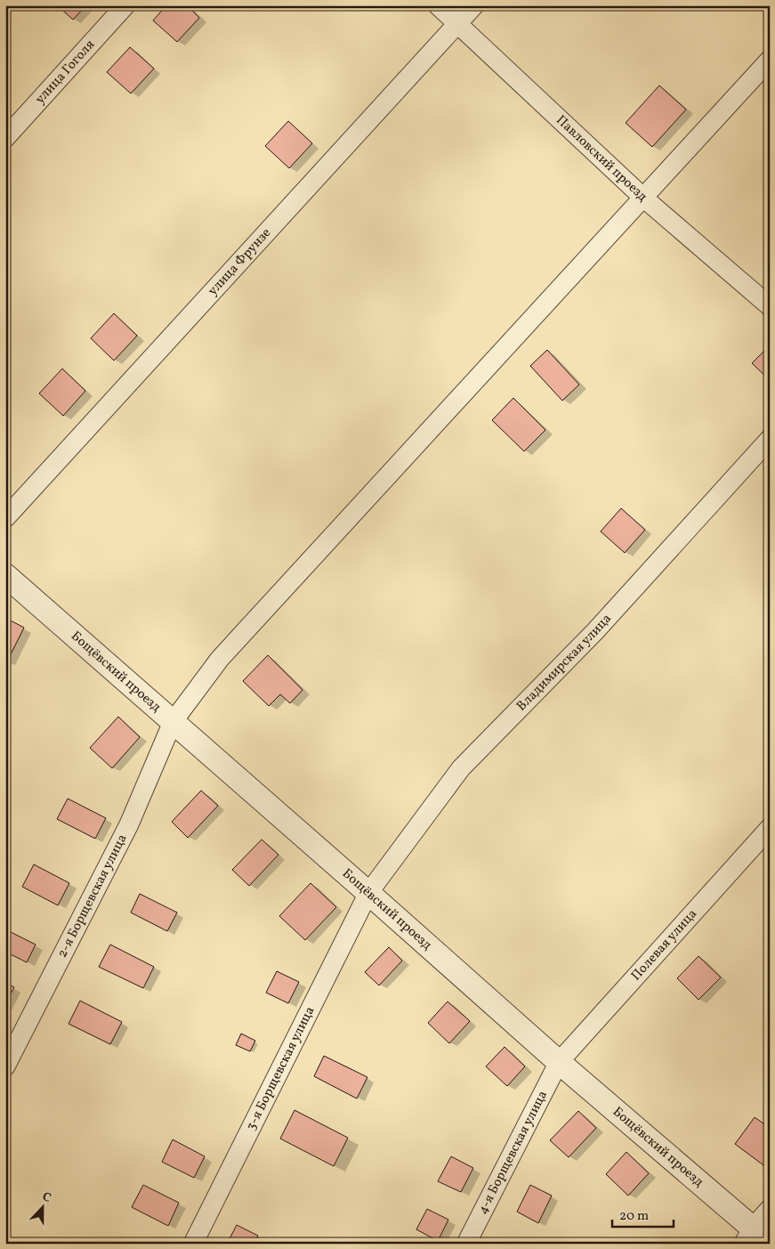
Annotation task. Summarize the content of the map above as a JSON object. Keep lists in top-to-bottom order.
{
  "streets": {
    "street": [
      "улица Гоголя",
      "Павловский проезд",
      "улица Фрунзе",
      "Владимирская улица",
      "Бощёвский проезд",
      "2-я Борщевская улица",
      "Полевая улица",
      "3-я Борщевская улица",
      "4-я Борщевская улица"
    ]
  },
  "crossings": [
    ["Павловский проезд", "улица Фрунзе"],
    ["Павловский проезд", "2-я Борщевская улица"],
    ["Владимирская улица", "Бощёвский проезд"],
    ["Владимирская улица", "3-я Борщевская улица"],
    ["Бощёвский проезд", "2-я Борщевская улица"],
    ["Бощёвский проезд", "Полевая улица"],
    ["Бощёвский проезд", "3-я Борщевская улица"],
    ["Бощёвский проезд", "4-я Борщевская улица"],
    ["Полевая улица", "4-я Борщевская улица"]
  ],
  "scale_bar": "20 m",
  "north": "top"
}
